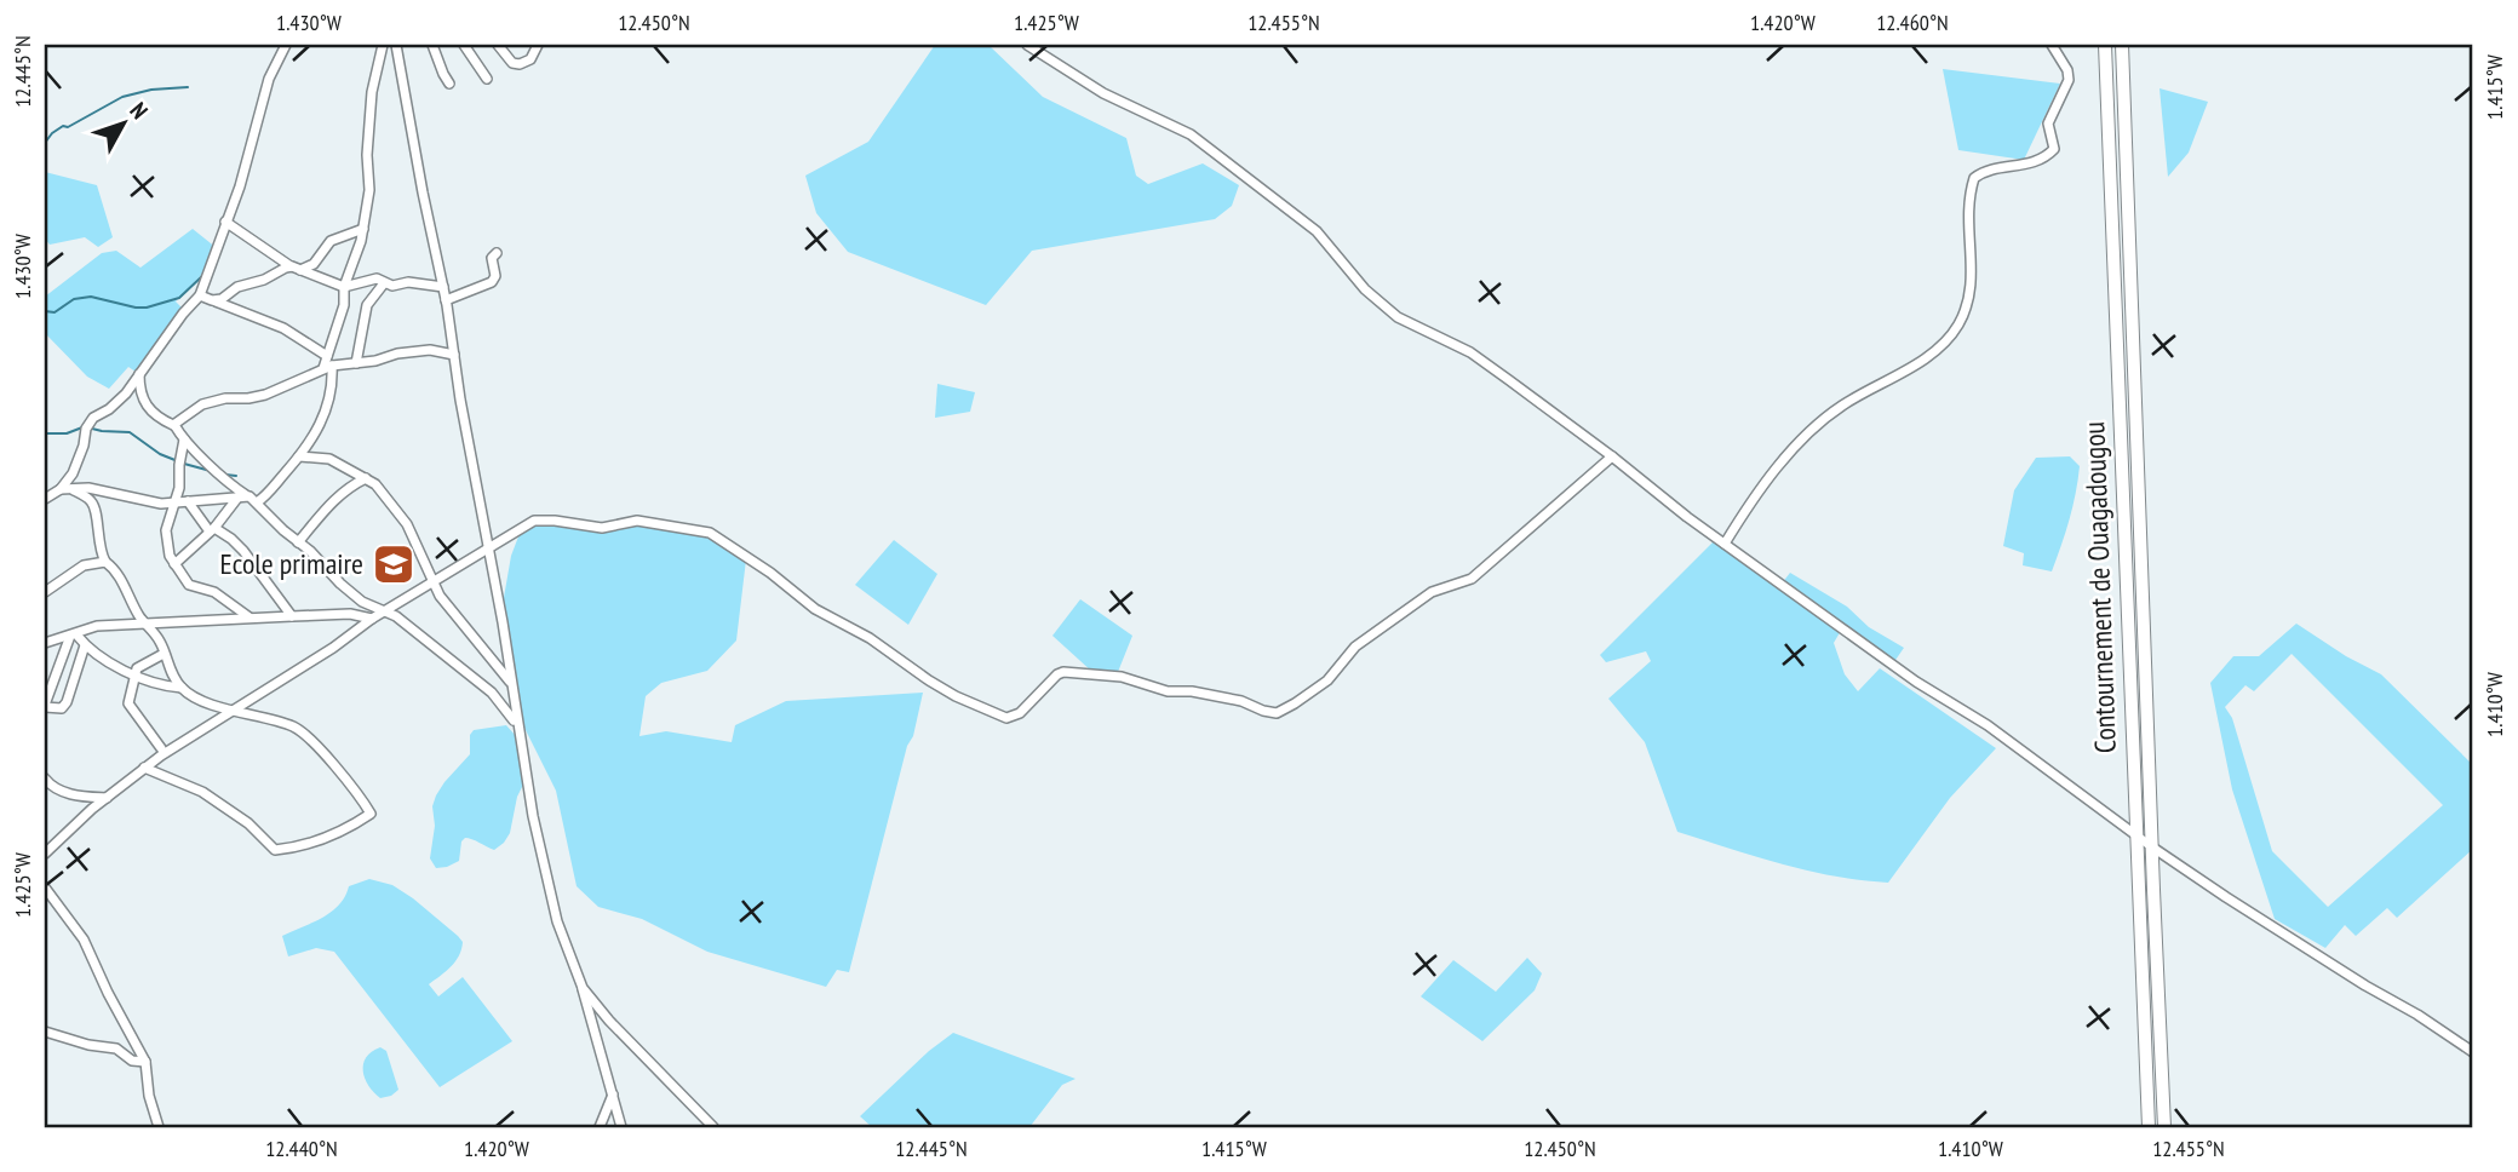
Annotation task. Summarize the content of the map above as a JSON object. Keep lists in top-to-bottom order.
{
  "streets": {
    "highway": ["Contournement de Ouagadougou"]
  },
  "places": {
    "school or university": ["Ecole primaire"]
  },
  "north": "top right",
  "coordinates": [
    "1.430°W",
    "12.450°N",
    "1.425°W",
    "12.455°N",
    "1.420°W",
    "12.460°N",
    "12.445°N",
    "1.415°W",
    "1.410°W",
    "12.440°N"
  ]
}
